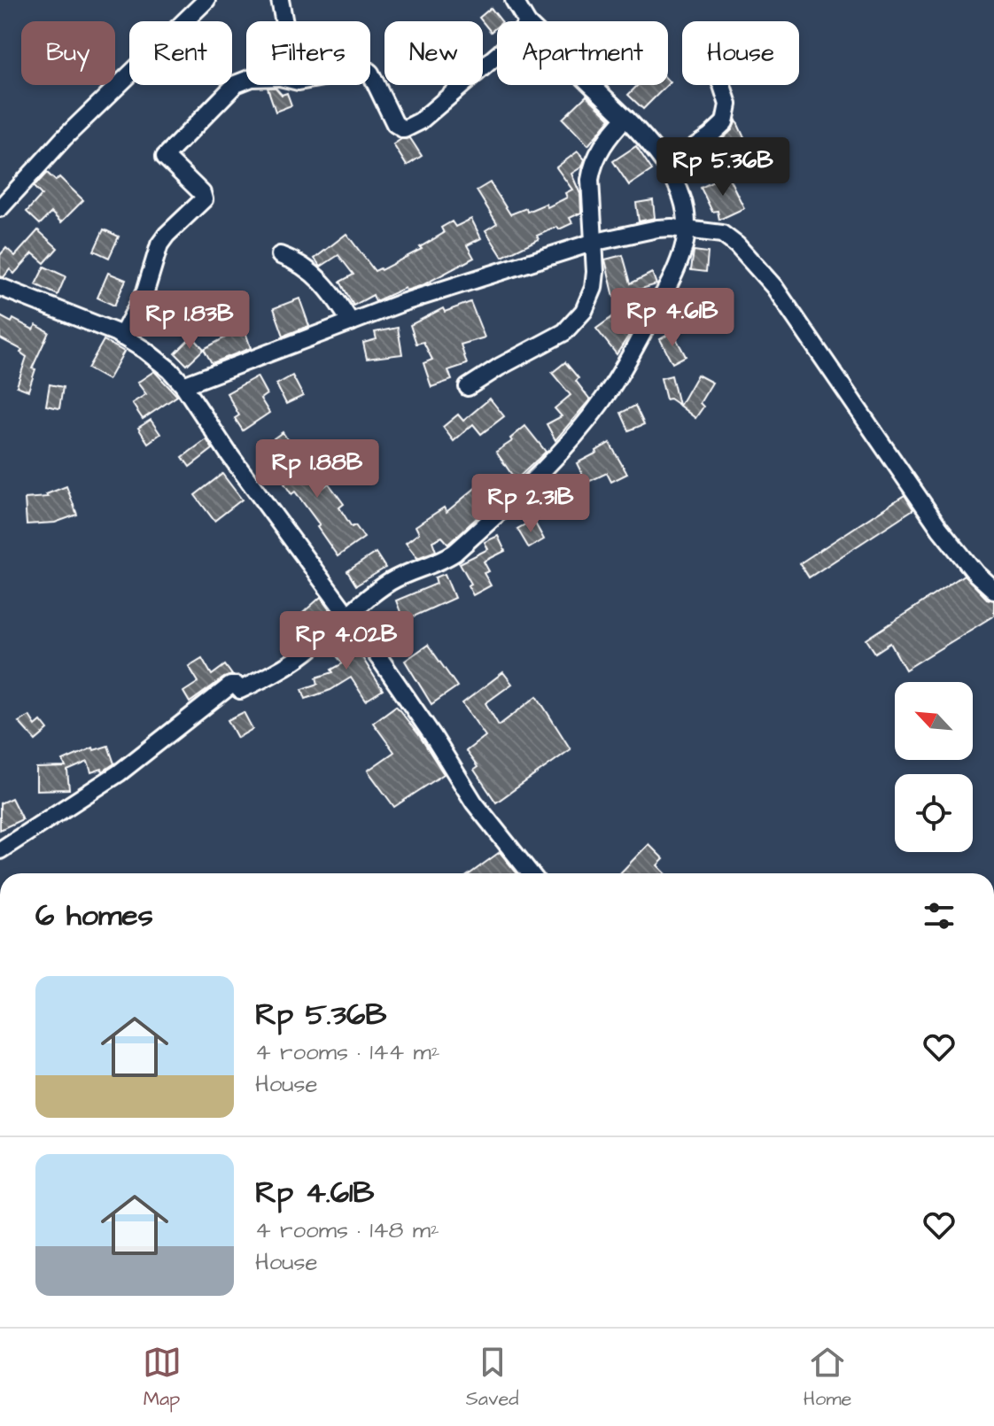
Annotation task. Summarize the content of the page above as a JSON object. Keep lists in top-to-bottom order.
{
  "north": "top left",
  "page": {
    "chip": [
      "Buy",
      "Rent",
      "Filters",
      "New",
      "Apartment",
      "House"
    ],
    "price": [
      "Rp 5.36B",
      "Rp 4.61B",
      "Rp 1.83B",
      "Rp 1.88B",
      "Rp 2.31B",
      "Rp 4.02B"
    ],
    "heading": "6 homes",
    "list": [
      {
        "name": "Rp 5.36B",
        "note": "4 rooms · 144 m² · House"
      },
      {
        "name": "Rp 4.61B",
        "note": "4 rooms · 148 m² · House"
      }
    ],
    "tabs": ["Map", "Saved", "Home"]
  }
}
